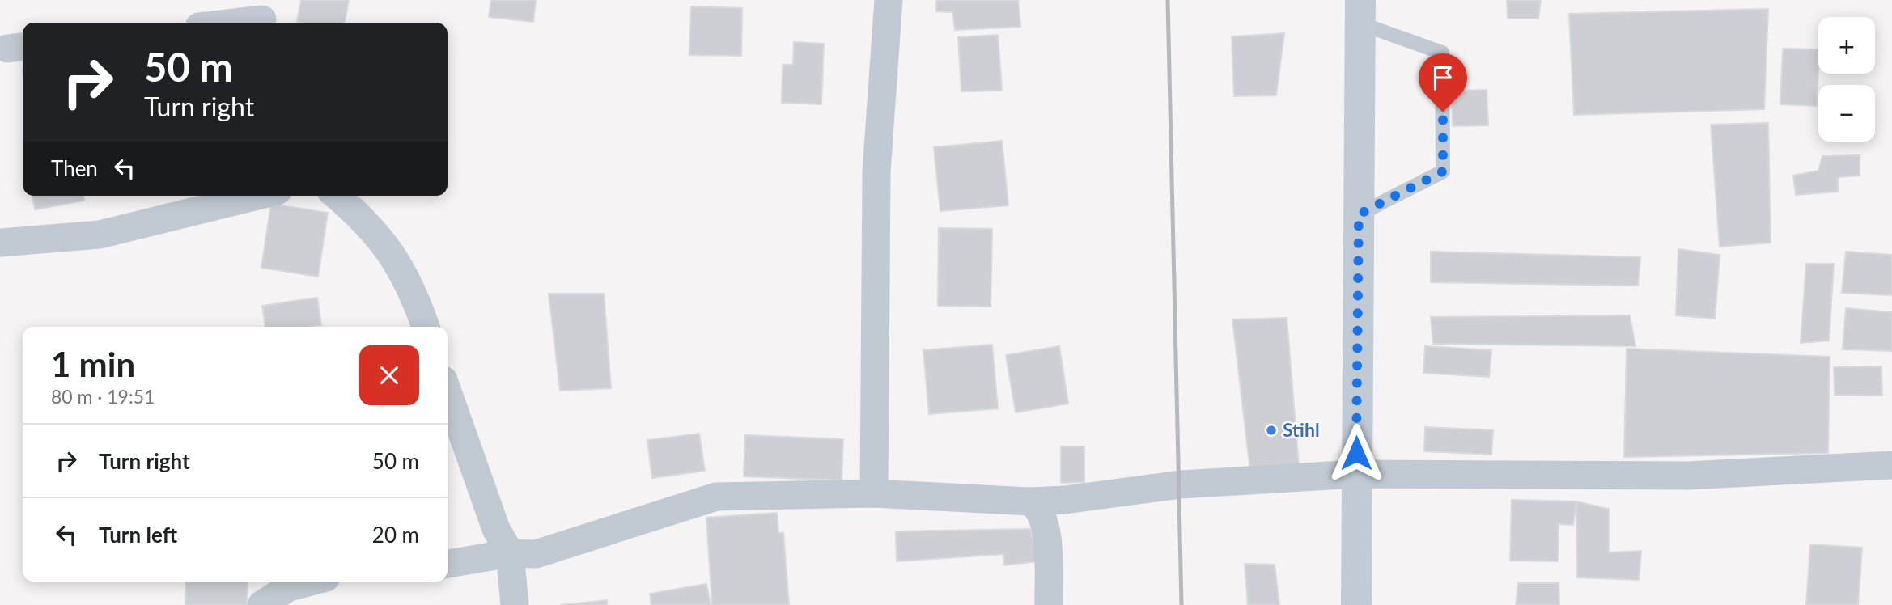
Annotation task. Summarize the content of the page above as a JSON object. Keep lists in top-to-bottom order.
{
  "places": ["Stihl"],
  "page": {
    "map_buttons": ["+", "−"],
    "turn": ["50 m", "Turn right"],
    "then": "Then",
    "heading": ["1 min", "80 m · 19:51"],
    "list": [
      {
        "name": "Turn right",
        "value": "50 m"
      },
      {
        "name": "Turn left",
        "value": "20 m"
      }
    ]
  }
}
